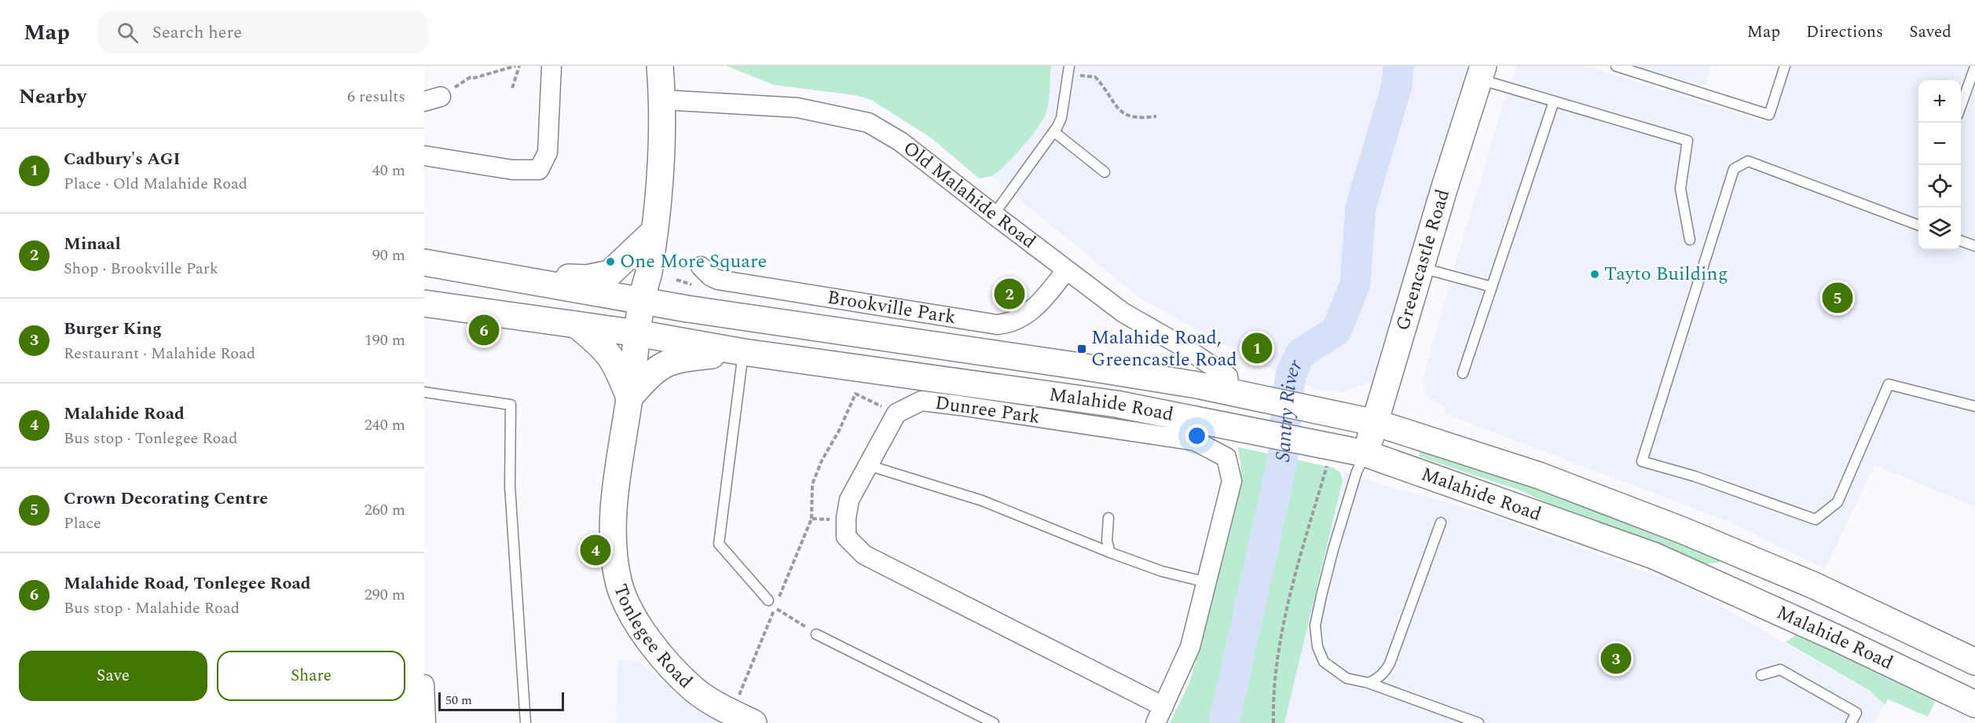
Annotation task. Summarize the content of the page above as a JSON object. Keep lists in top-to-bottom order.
{
  "streets": {
    "main road": ["Greencastle Road", "Malahide Road", "Tonlegee Road"],
    "street": ["Old Malahide Road", "Brookville Park", "Dunree Park"]
  },
  "crossings": [
    ["Old Malahide Road", "Brookville Park"],
    ["Old Malahide Road", "Malahide Road"],
    ["Old Malahide Road", "Tonlegee Road"],
    ["Greencastle Road", "Malahide Road"],
    ["Malahide Road", "Tonlegee Road"]
  ],
  "water": ["Santry River"],
  "places": {
    "other": ["One More Square", "Tayto Building"],
    "transit": ["Malahide Road, Greencastle Road"]
  },
  "scale_bar": "50 m",
  "page": {
    "header": "Map",
    "search": "Search here",
    "nav": ["Map", "Directions", "Saved"],
    "heading": ["Nearby", "6 results"],
    "map_buttons": ["+", "−"],
    "list": [
      {
        "mark": "1",
        "name": "Cadbury's AGI",
        "note": "Place · Old Malahide Road",
        "value": "40 m"
      },
      {
        "mark": "2",
        "name": "Minaal",
        "note": "Shop · Brookville Park",
        "value": "90 m"
      },
      {
        "mark": "3",
        "name": "Burger King",
        "note": "Restaurant · Malahide Road",
        "value": "190 m"
      },
      {
        "mark": "4",
        "name": "Malahide Road",
        "note": "Bus stop · Tonlegee Road",
        "value": "240 m"
      },
      {
        "mark": "5",
        "name": "Crown Decorating Centre",
        "note": "Place",
        "value": "260 m"
      },
      {
        "mark": "6",
        "name": "Malahide Road, Tonlegee Road",
        "note": "Bus stop · Malahide Road",
        "value": "290 m"
      }
    ],
    "pins": [
      "2",
      "5",
      "6",
      "1",
      "4",
      "3"
    ],
    "buttons": ["Save", "Share"],
    "scale": "50 m"
  }
}
